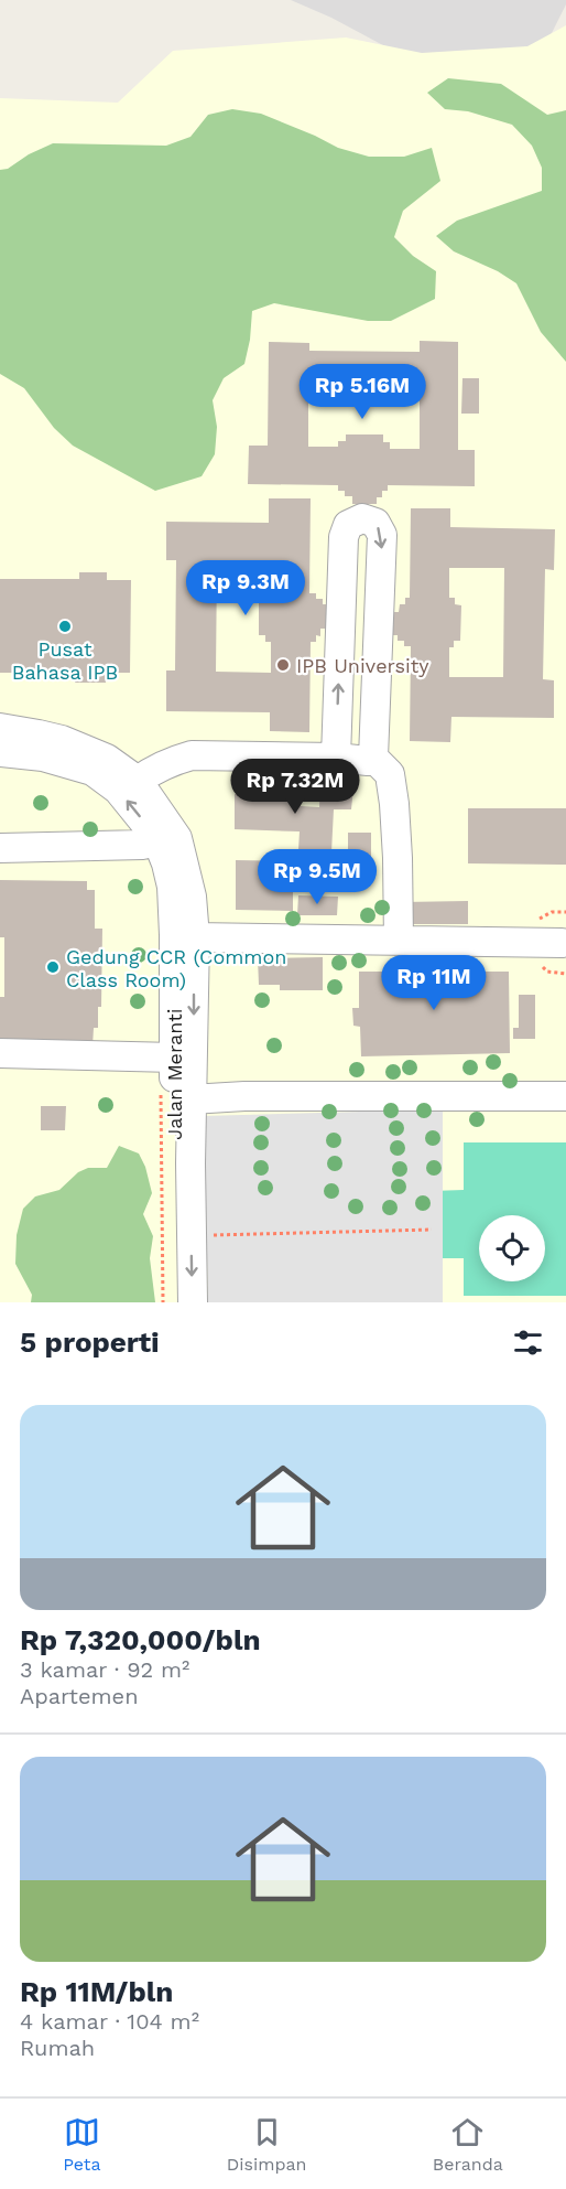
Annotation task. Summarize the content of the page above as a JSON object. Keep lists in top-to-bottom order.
{
  "streets": {
    "lane": ["Jalan Meranti"]
  },
  "places": ["Pusat Bahasa IPB", "IPB University", "Gedung CCR (Common Class Room)"],
  "page": {
    "price": [
      "Rp 5.16M",
      "Rp 9.3M",
      "Rp 7.32M",
      "Rp 9.5M",
      "Rp 11M"
    ],
    "heading": "5 properti",
    "list": [
      {
        "name": "Rp 7,320,000/bln",
        "note": "3 kamar · 92 m² · Apartemen"
      },
      {
        "name": "Rp 11M/bln",
        "note": "4 kamar · 104 m² · Rumah"
      }
    ],
    "tabs": ["Peta", "Disimpan", "Beranda"]
  }
}
